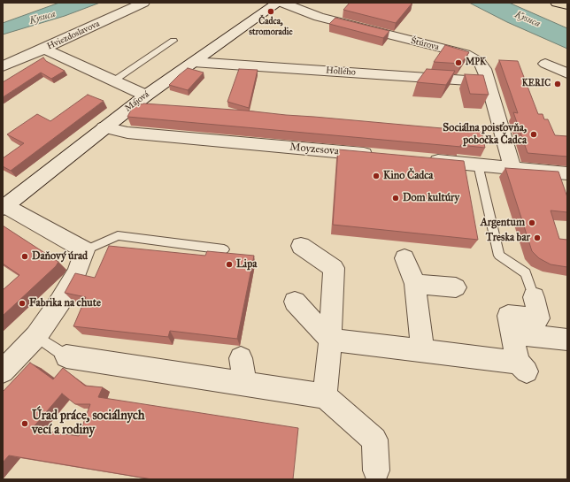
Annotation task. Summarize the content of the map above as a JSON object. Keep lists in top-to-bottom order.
{
  "streets": {
    "street": [
      "Hviezdoslavova",
      "Štúrova",
      "Hollého",
      "Májová",
      "Moyzesova"
    ]
  },
  "crossings": [
    ["Štúrova", "Hollého"],
    ["Hollého", "Májová"],
    ["Májová", "Moyzesova"]
  ],
  "water": ["Kysuca"],
  "places": [
    "Čadca, stromoradie",
    "MPK",
    "KERIC",
    "Sociálna poisťovňa, pobočka Čadca",
    "Kino Čadca",
    "Dom kultúry",
    "Argentum",
    "Treska bar",
    "Daňový úrad",
    "Lipa",
    "Fabrika na chute",
    "Úrad práce, sociálnych vecí a rodiny"
  ]
}
